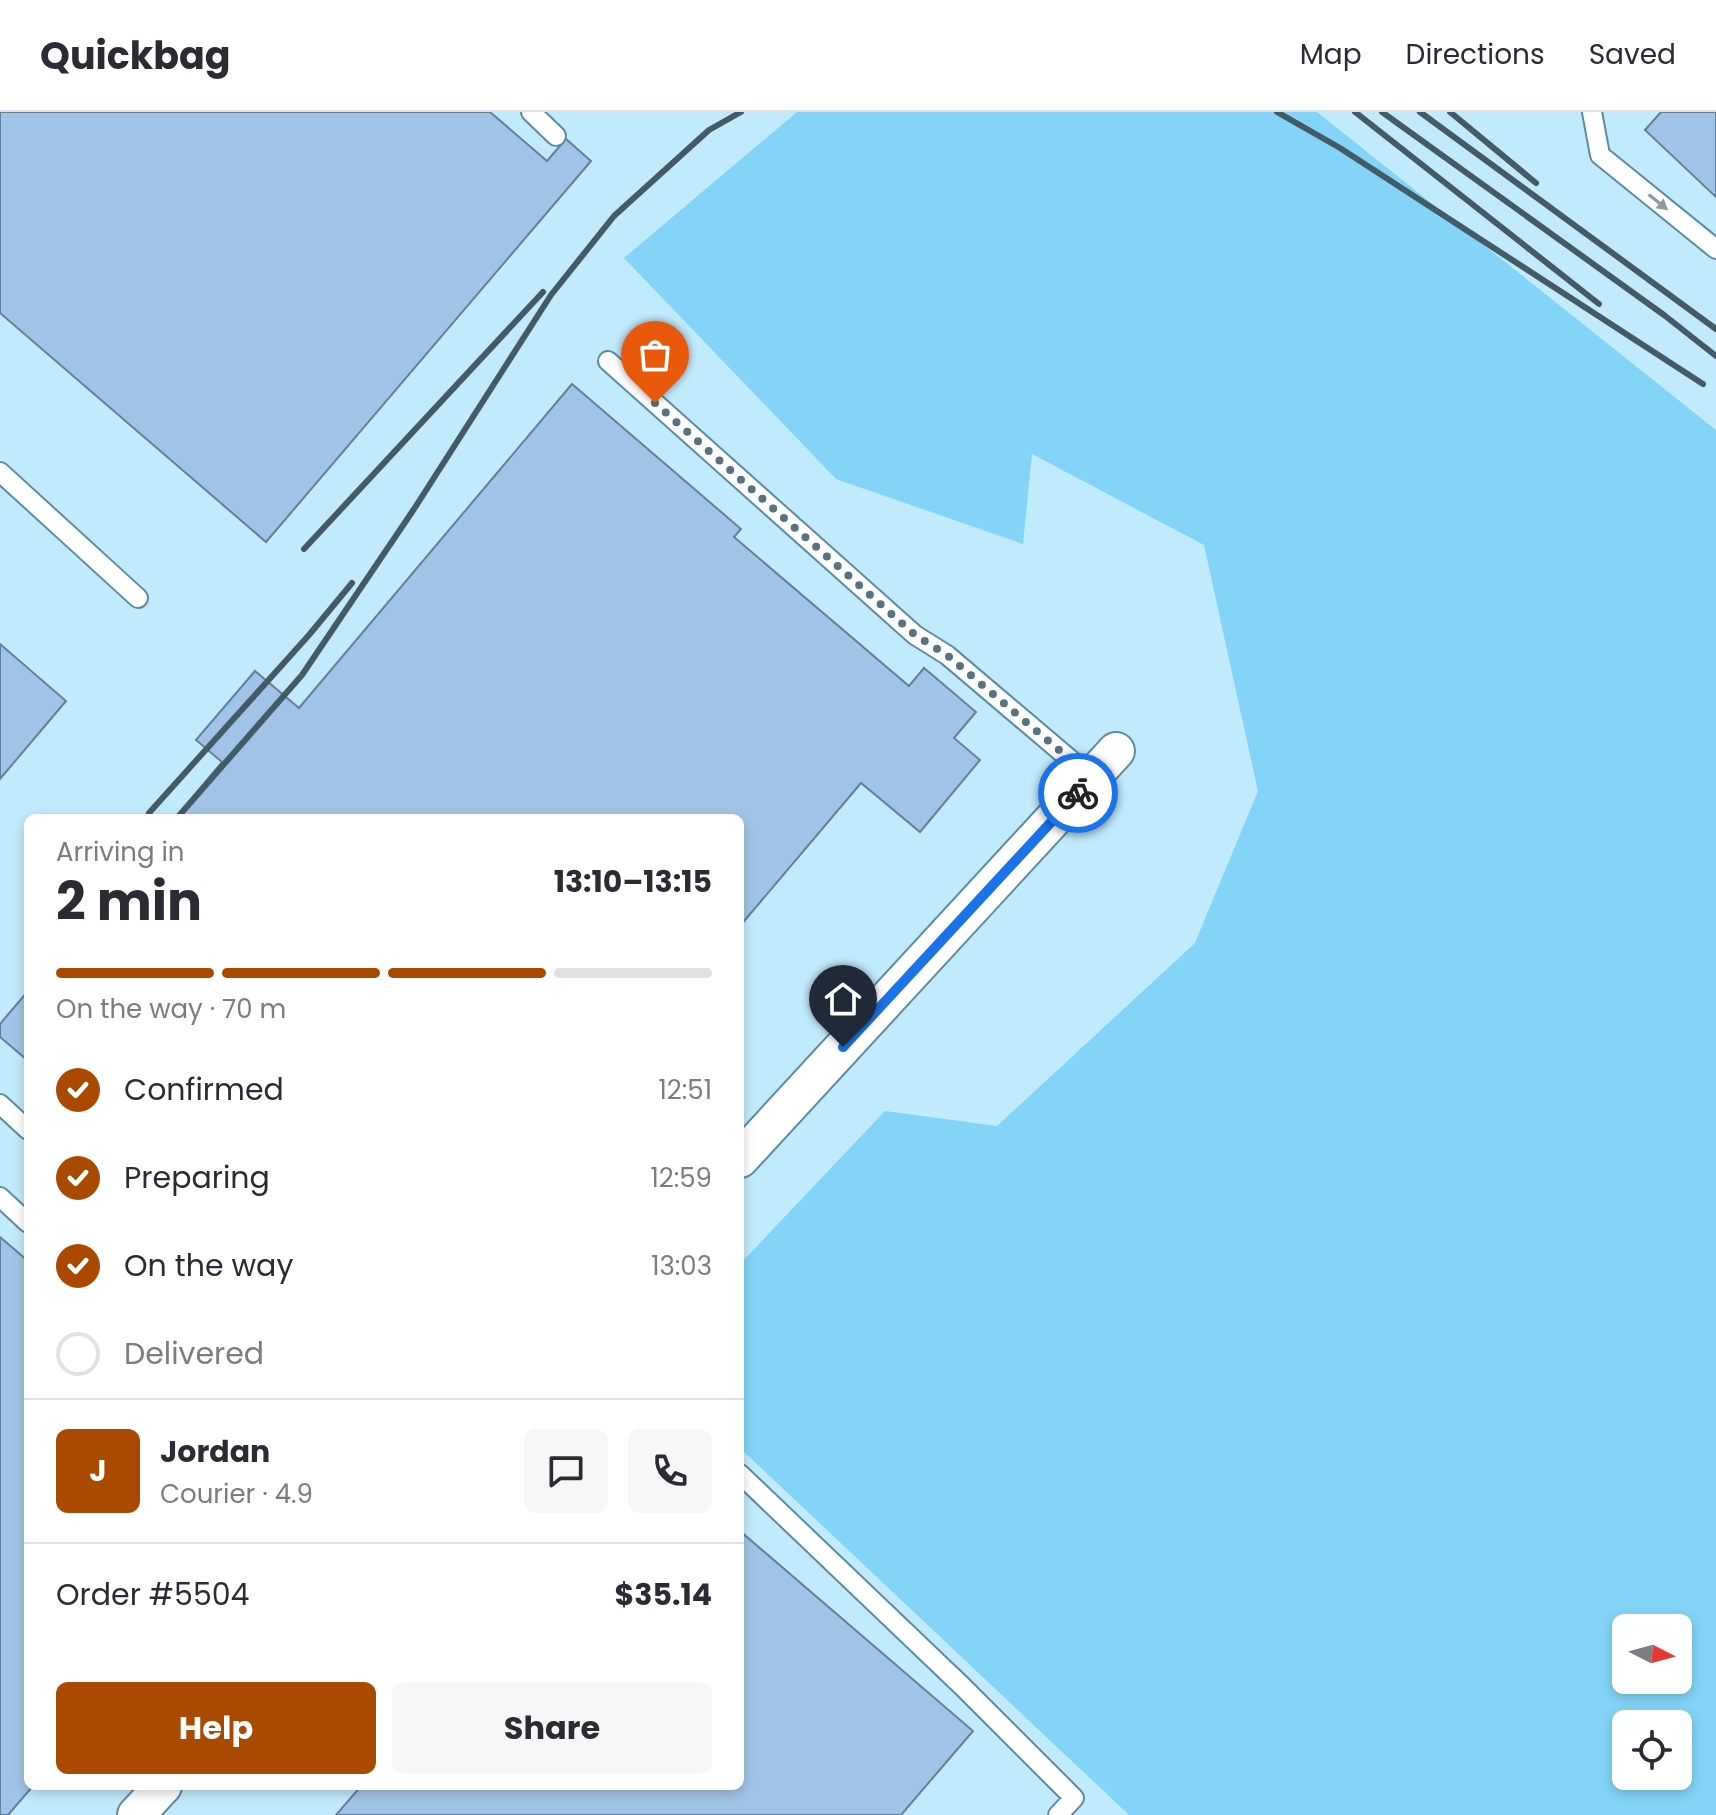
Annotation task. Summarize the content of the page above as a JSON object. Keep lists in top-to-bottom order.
{
  "north": "right",
  "page": {
    "header": "Quickbag",
    "nav": ["Map", "Directions", "Saved"],
    "heading": ["2 min", "Arriving in", "13:10–13:15"],
    "panel": [
      "Jordan",
      "Courier · 4.9",
      "Order #5504",
      "$35.14"
    ],
    "bar": "On the way · 70 m",
    "list": [
      ["Confirmed", "12:51"],
      ["Preparing", "12:59"],
      ["On the way", "13:03"],
      "Delivered"
    ],
    "round": "J",
    "buttons": ["Help", "Share"]
  }
}
